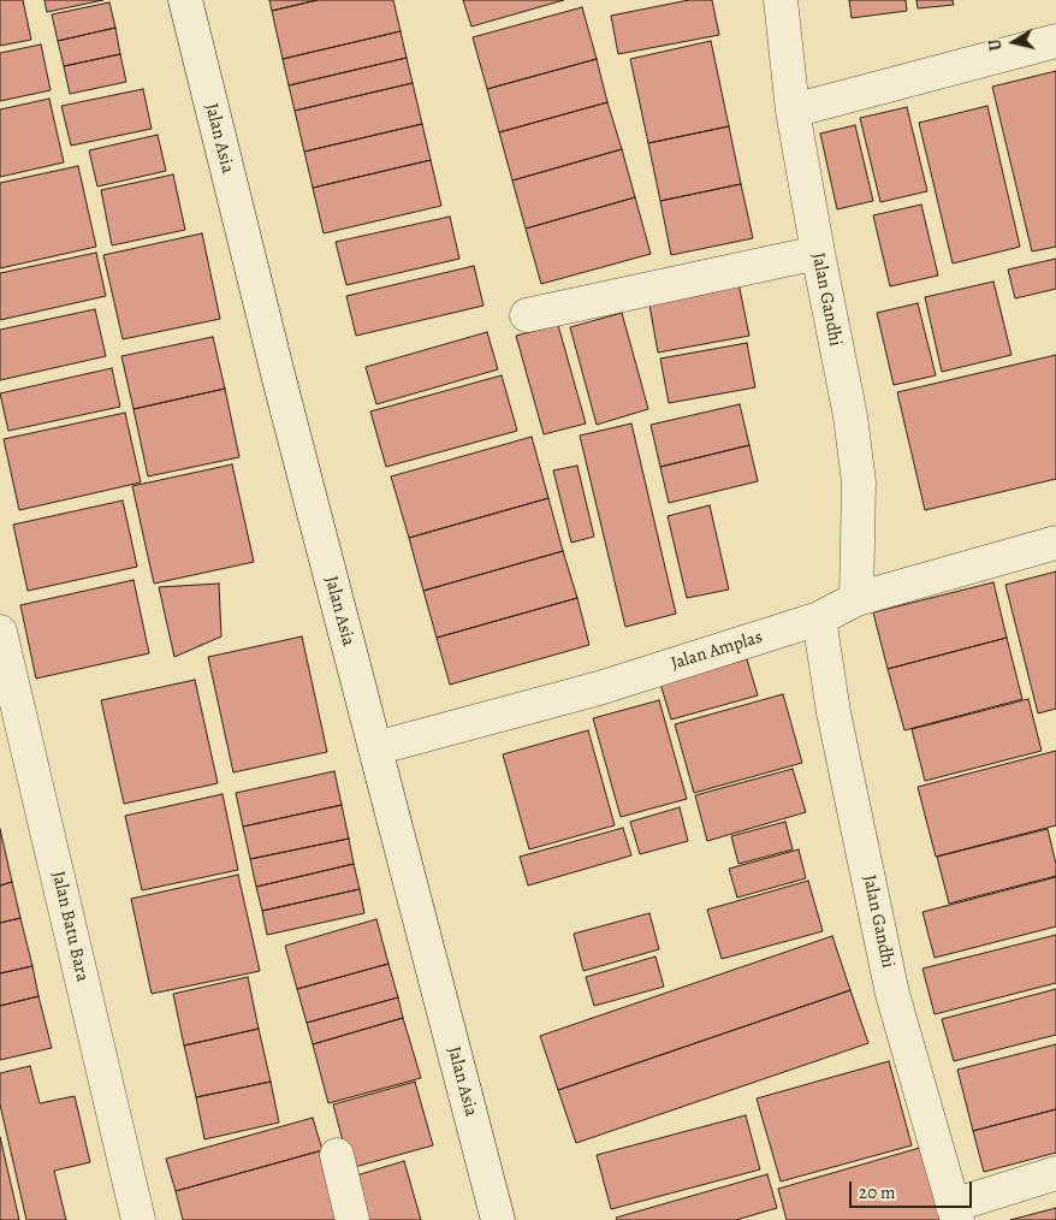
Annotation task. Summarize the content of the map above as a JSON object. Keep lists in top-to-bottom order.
{
  "streets": {
    "street": [
      "Jalan Asia",
      "Jalan Gandhi",
      "Jalan Amplas",
      "Jalan Batu Bara"
    ]
  },
  "crossings": [
    ["Jalan Asia", "Jalan Amplas"],
    ["Jalan Gandhi", "Jalan Amplas"]
  ],
  "scale_bar": "20 m",
  "north": "left"
}
